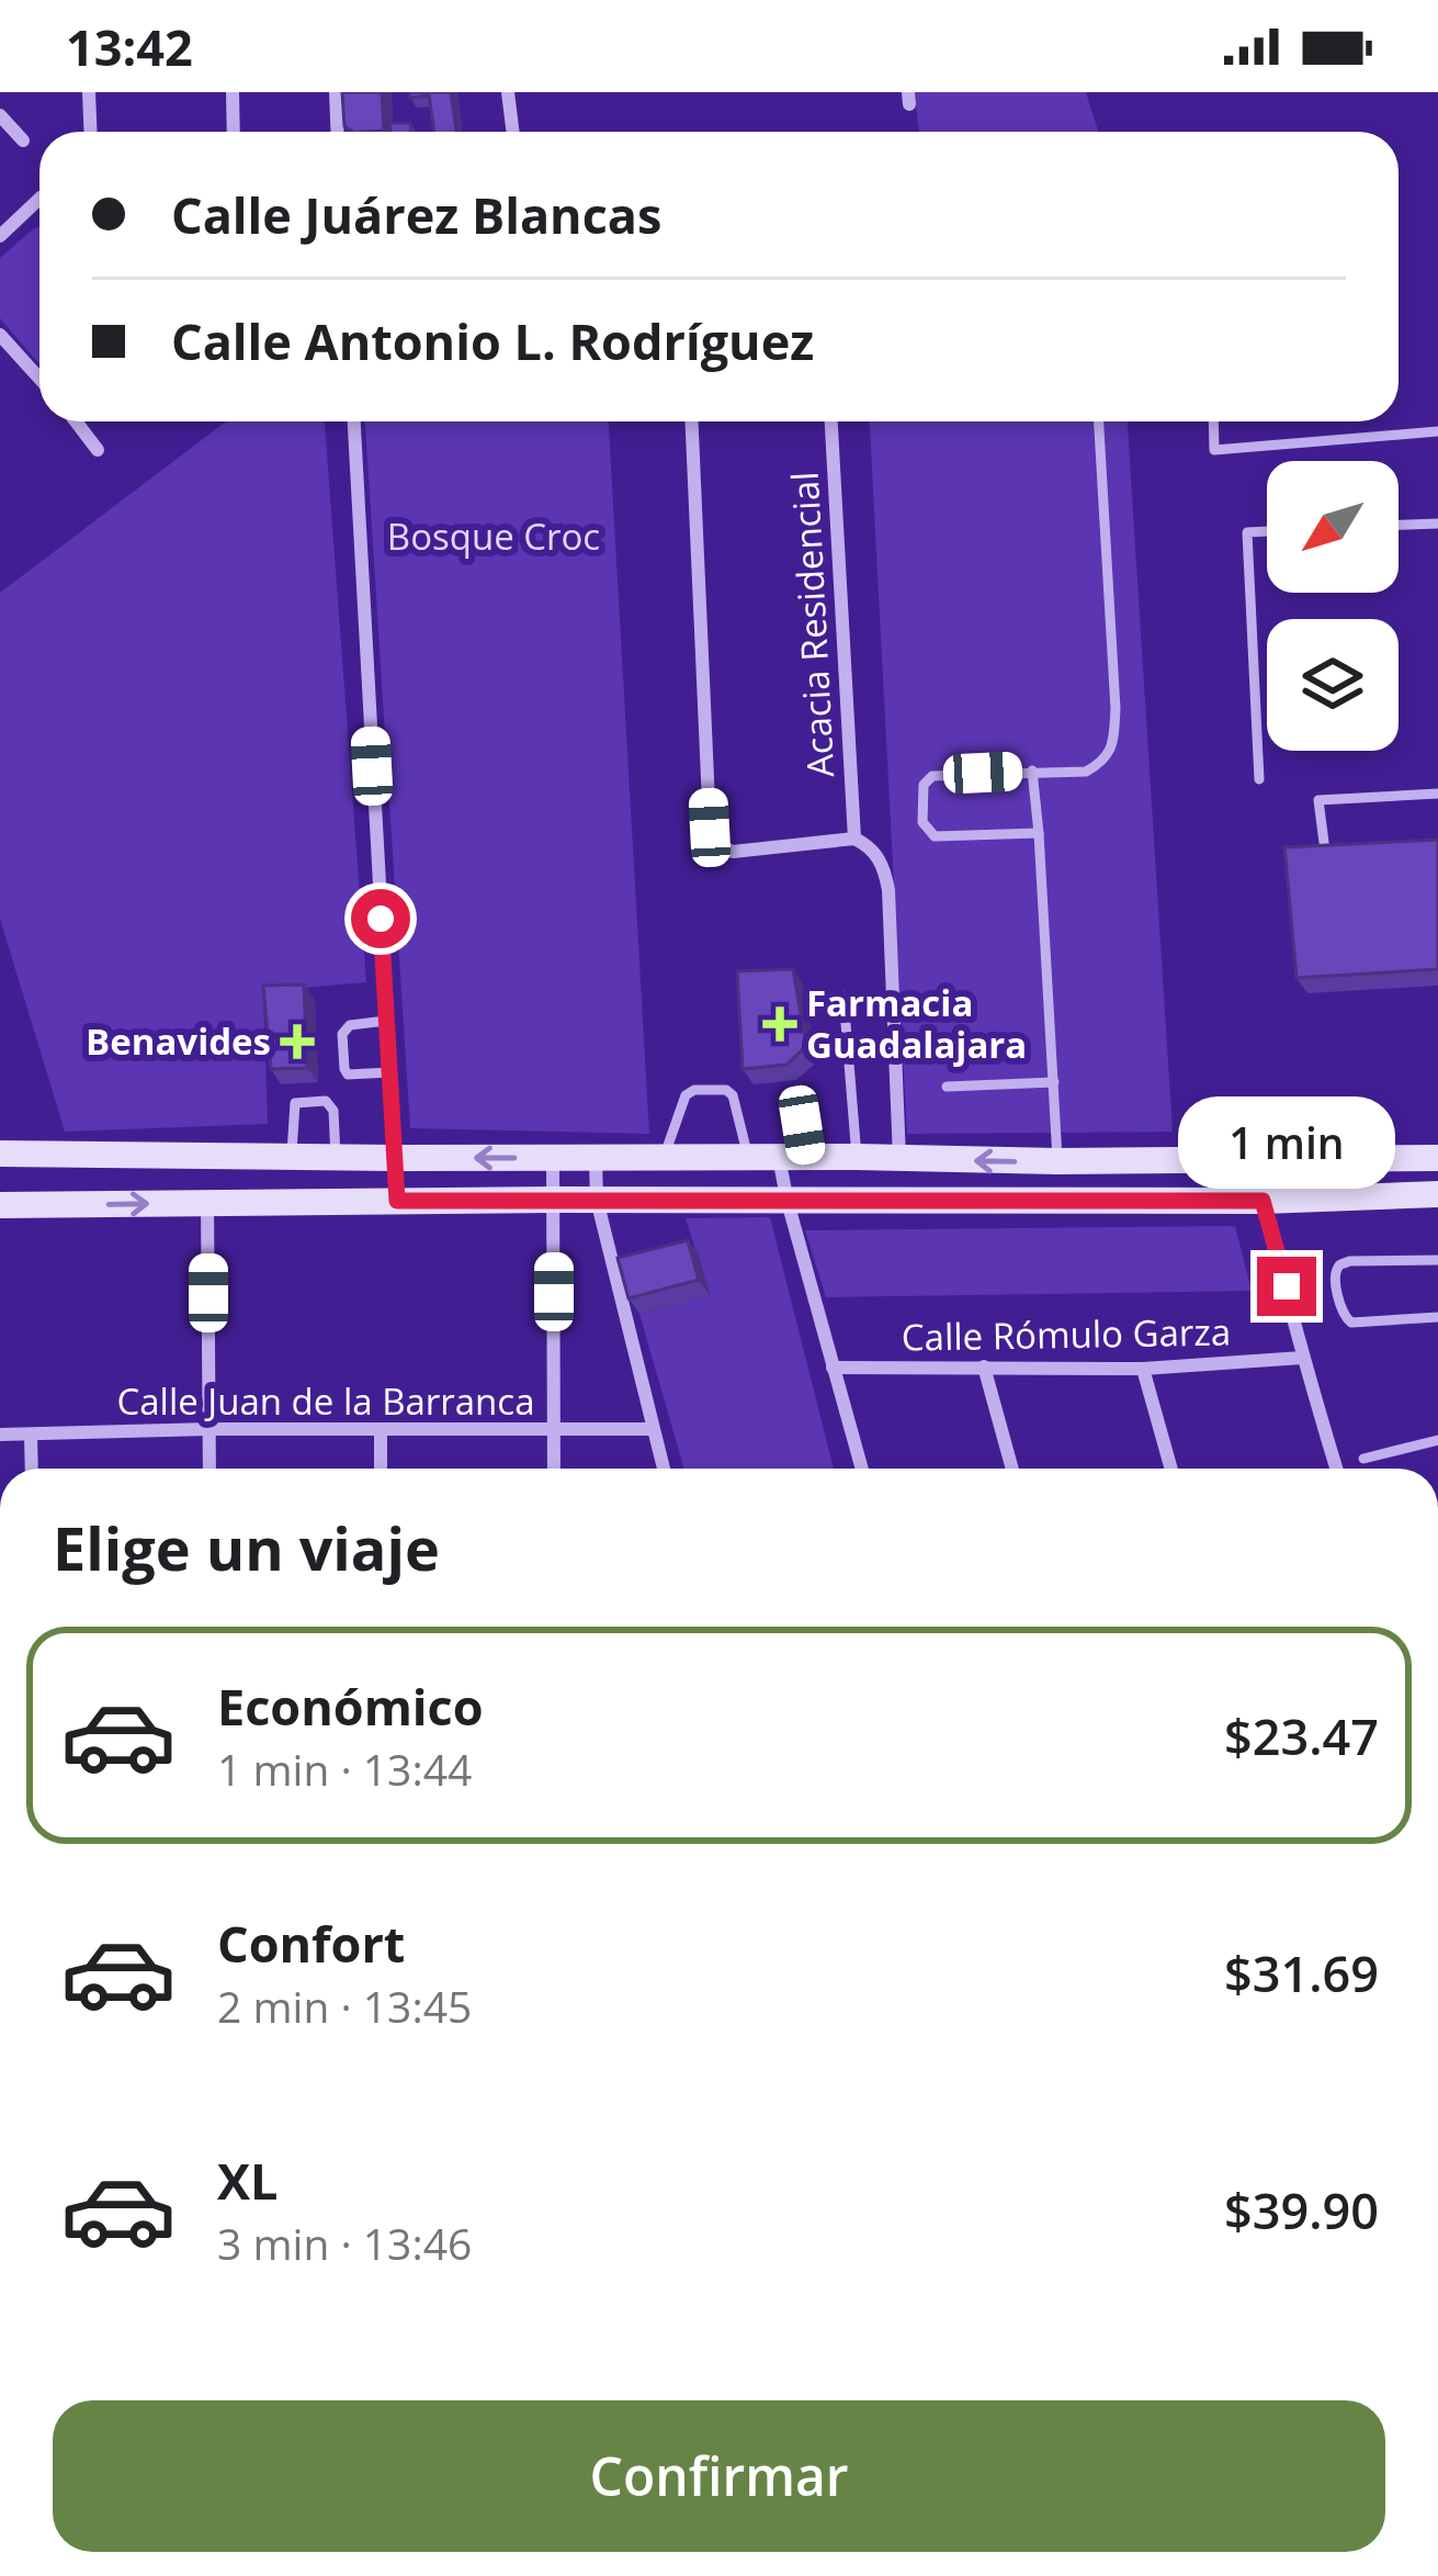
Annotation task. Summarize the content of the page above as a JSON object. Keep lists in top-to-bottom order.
{
  "streets": {
    "street": ["Acacia Residencial", "Calle Rómulo Garza", "Calle Juan de la Barranca"]
  },
  "parks": ["Bosque Croc"],
  "places": {
    "health": ["Farmacia Guadalajara", "Benavides"]
  },
  "north": "bottom left",
  "page": {
    "status": "13:42",
    "banner": ["Calle Juárez Blancas", "Calle Antonio L. Rodríguez"],
    "bubble": "1 min",
    "heading": "Elige un viaje",
    "list": [
      {
        "name": "Económico",
        "note": "1 min · 13:44",
        "value": "$23.47"
      },
      {
        "name": "Confort",
        "note": "2 min · 13:45",
        "value": "$31.69"
      },
      {
        "name": "XL",
        "note": "3 min · 13:46",
        "value": "$39.90"
      }
    ],
    "buttons": "Confirmar"
  }
}
